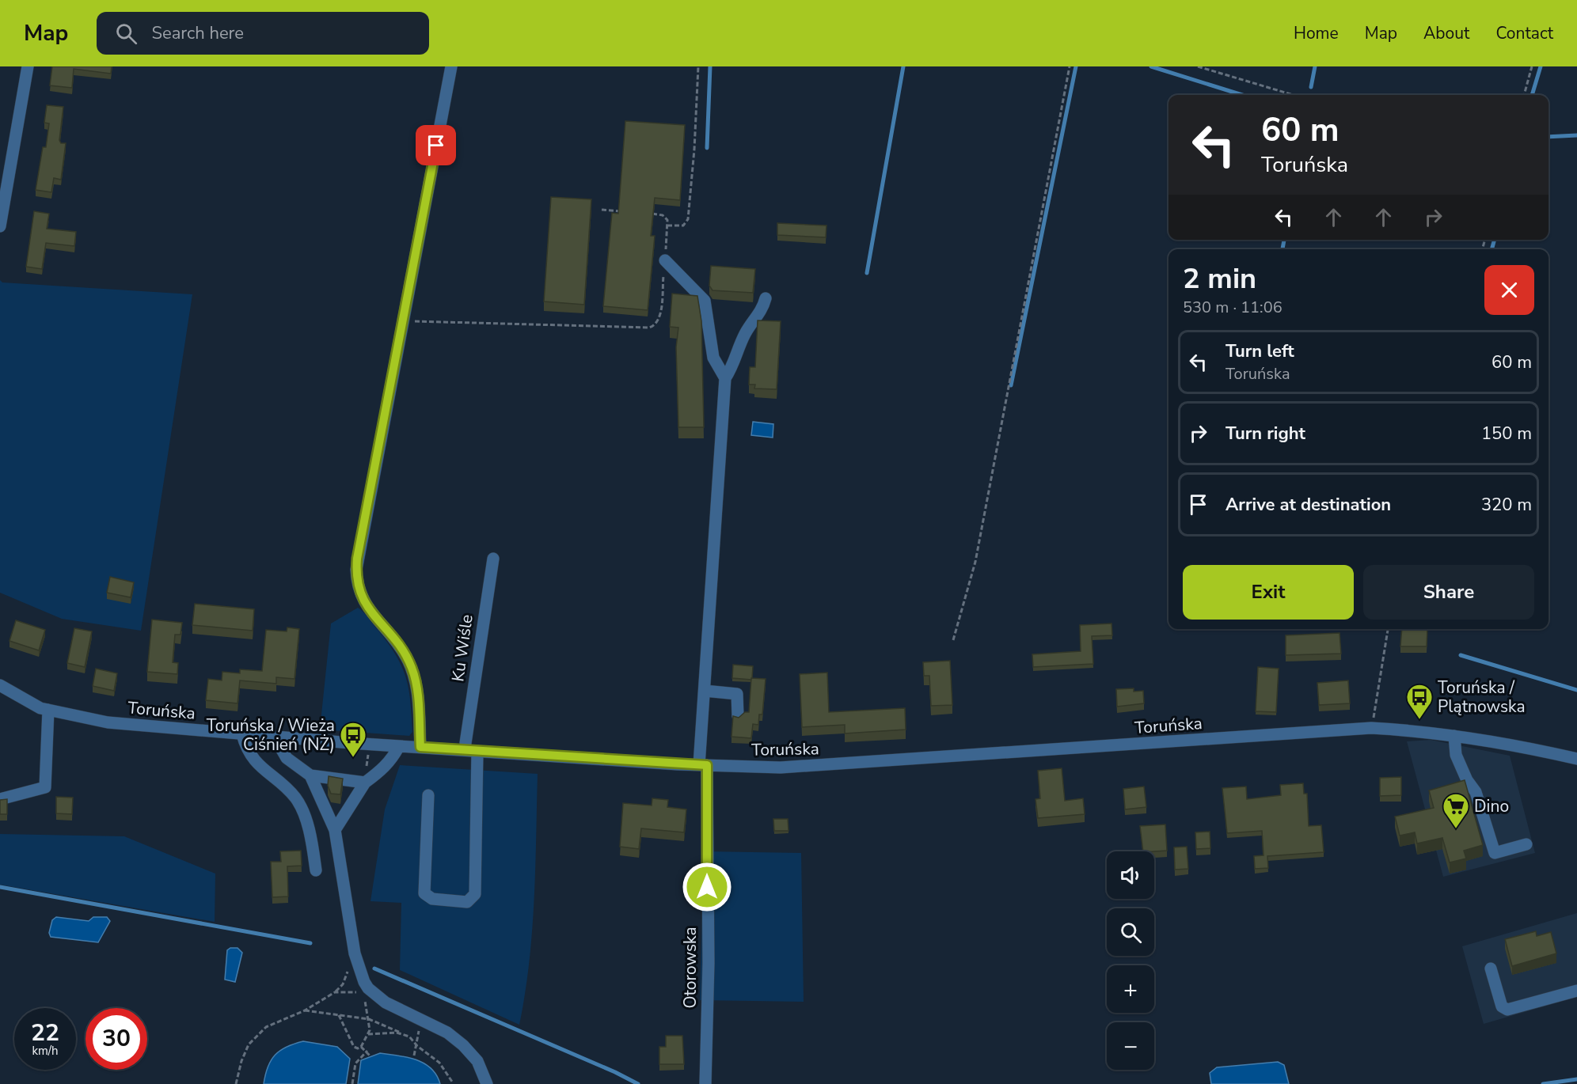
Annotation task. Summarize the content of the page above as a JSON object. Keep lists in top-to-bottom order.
{
  "streets": {
    "street": ["Ku Wiśle", "Toruńska", "Otorowska"]
  },
  "crossings": [
    ["Toruńska", "Otorowska"]
  ],
  "places": {
    "bus stop": ["Toruńska / Plątnowska", "Toruńska / Wieża Ciśnień (NŻ)"],
    "supermarket": ["Dino"]
  },
  "page": {
    "header": "Map",
    "search": "Search here",
    "nav": [
      "Home",
      "Map",
      "About",
      "Contact"
    ],
    "turn": ["60 m", "Toruńska"],
    "heading": ["2 min", "530 m · 11:06"],
    "list": [
      {
        "name": "Turn left",
        "note": "Toruńska",
        "value": "60 m"
      },
      {
        "name": "Turn right",
        "value": "150 m"
      },
      {
        "name": "Arrive at destination",
        "value": "320 m"
      }
    ],
    "buttons": ["Exit", "Share"],
    "map_buttons": ["+", "−"],
    "speed": "22 km/h",
    "limit": "30"
  }
}
